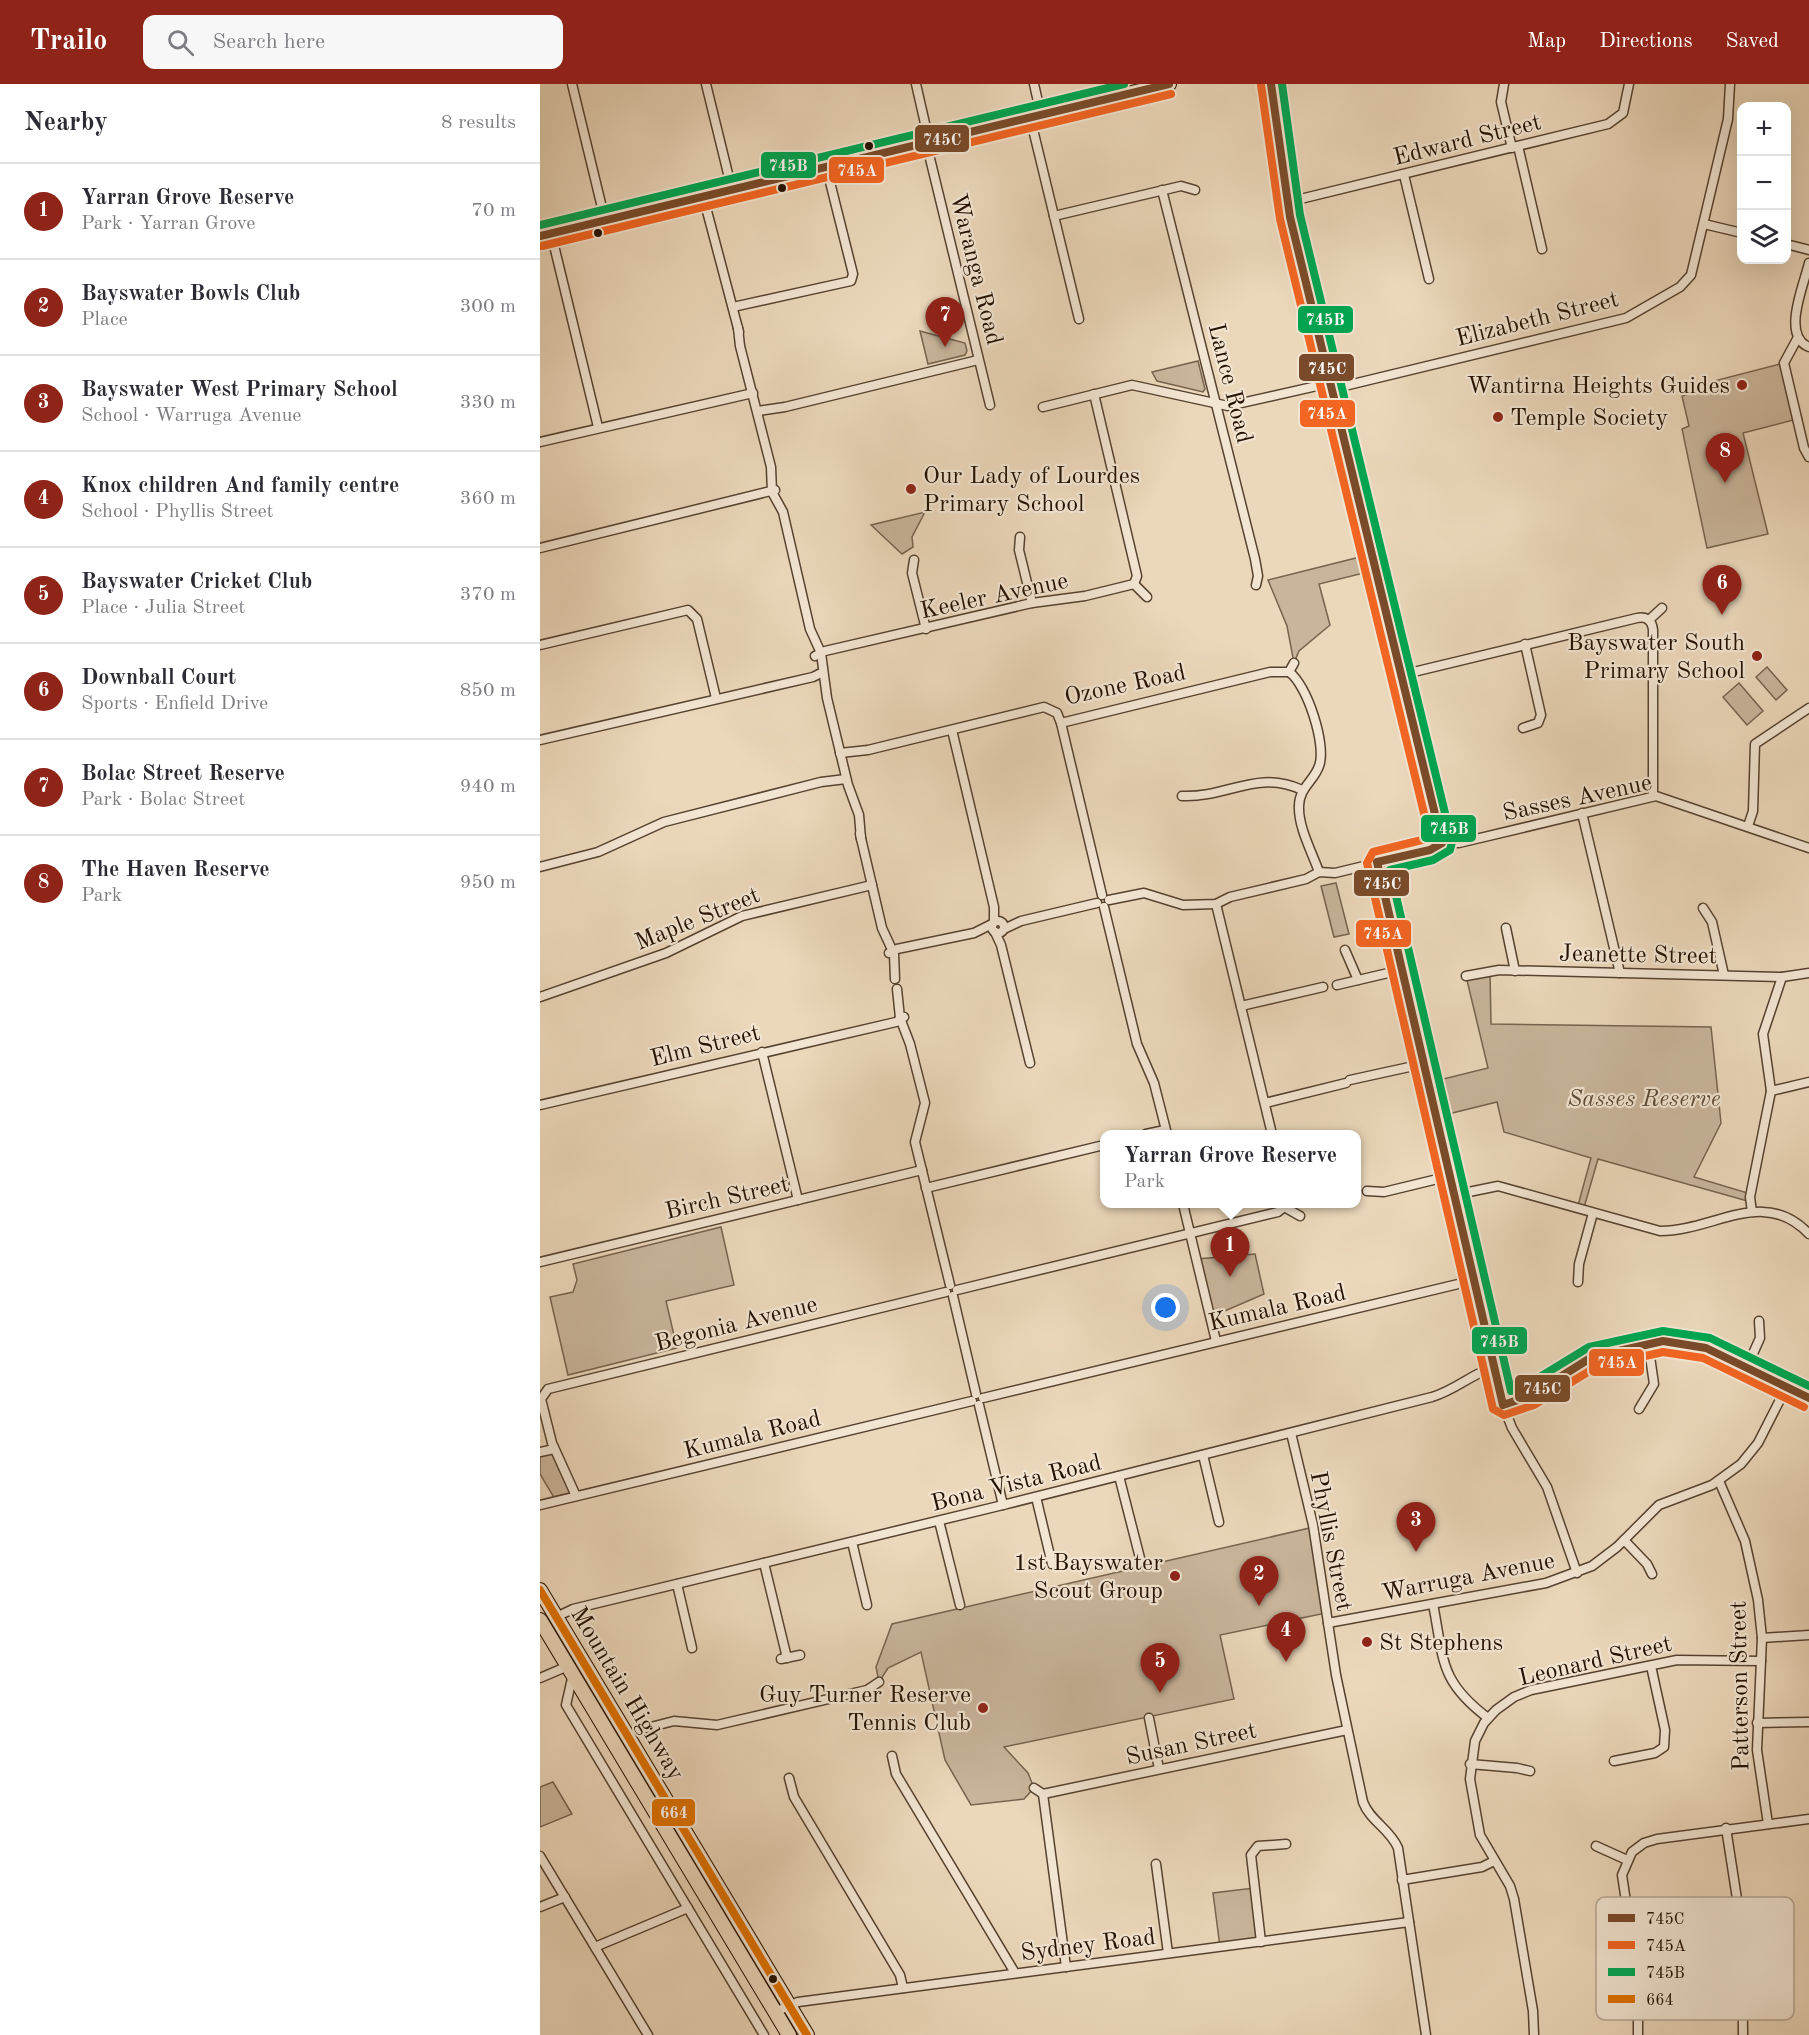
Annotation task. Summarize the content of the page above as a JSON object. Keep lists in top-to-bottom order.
{
  "streets": {
    "main road": ["Mountain Highway"],
    "street": [
      "Edward Street",
      "Waranga Road",
      "Elizabeth Street",
      "Lance Road",
      "Keeler Avenue",
      "Ozone Road",
      "Sasses Avenue",
      "Maple Street",
      "Jeanette Street",
      "Elm Street",
      "Birch Street",
      "Kumala Road",
      "Begonia Avenue",
      "Bona Vista Road",
      "Phyllis Street",
      "Warruga Avenue",
      "Leonard Street",
      "Patterson Street",
      "Susan Street",
      "Sydney Road"
    ]
  },
  "crossings": [
    ["Elizabeth Street", "Lance Road"],
    ["Bona Vista Road", "Phyllis Street"],
    ["Bona Vista Road", "Mountain Highway"],
    ["Phyllis Street", "Warruga Avenue"],
    ["Phyllis Street", "Susan Street"],
    ["Phyllis Street", "Sydney Road"],
    ["Warruga Avenue", "Patterson Street"],
    ["Leonard Street", "Patterson Street"],
    ["Mountain Highway", "Sydney Road"]
  ],
  "parks": ["Sasses Reserve"],
  "places": [
    "Wantirna Heights Guides",
    "Temple Society",
    "Our Lady of Lourdes Primary School",
    "Bayswater South Primary School",
    "1st Bayswater Scout Group",
    "St Stephens",
    "Guy Turner Reserve Tennis Club"
  ],
  "lines": [
    "transit line 745C",
    "transit line 745B",
    "transit line 745A",
    "transit line 664"
  ],
  "legend": [
    "745C",
    "745A",
    "745B",
    "664"
  ],
  "page": {
    "header": "Trailo",
    "search": "Search here",
    "nav": ["Map", "Directions", "Saved"],
    "heading": ["Nearby", "8 results"],
    "map_buttons": ["+", "−"],
    "list": [
      {
        "mark": "1",
        "name": "Yarran Grove Reserve",
        "note": "Park · Yarran Grove",
        "value": "70 m"
      },
      {
        "mark": "2",
        "name": "Bayswater Bowls Club",
        "note": "Place",
        "value": "300 m"
      },
      {
        "mark": "3",
        "name": "Bayswater West Primary School",
        "note": "School · Warruga Avenue",
        "value": "330 m"
      },
      {
        "mark": "4",
        "name": "Knox children And family centre",
        "note": "School · Phyllis Street",
        "value": "360 m"
      },
      {
        "mark": "5",
        "name": "Bayswater Cricket Club",
        "note": "Place · Julia Street",
        "value": "370 m"
      },
      {
        "mark": "6",
        "name": "Downball Court",
        "note": "Sports · Enfield Drive",
        "value": "850 m"
      },
      {
        "mark": "7",
        "name": "Bolac Street Reserve",
        "note": "Park · Bolac Street",
        "value": "940 m"
      },
      {
        "mark": "8",
        "name": "The Haven Reserve",
        "note": "Park",
        "value": "950 m"
      }
    ],
    "pins": [
      "7",
      "8",
      "6",
      "1",
      "3",
      "2",
      "4",
      "5"
    ],
    "popup": ["Yarran Grove Reserve", "Park"]
  }
}
